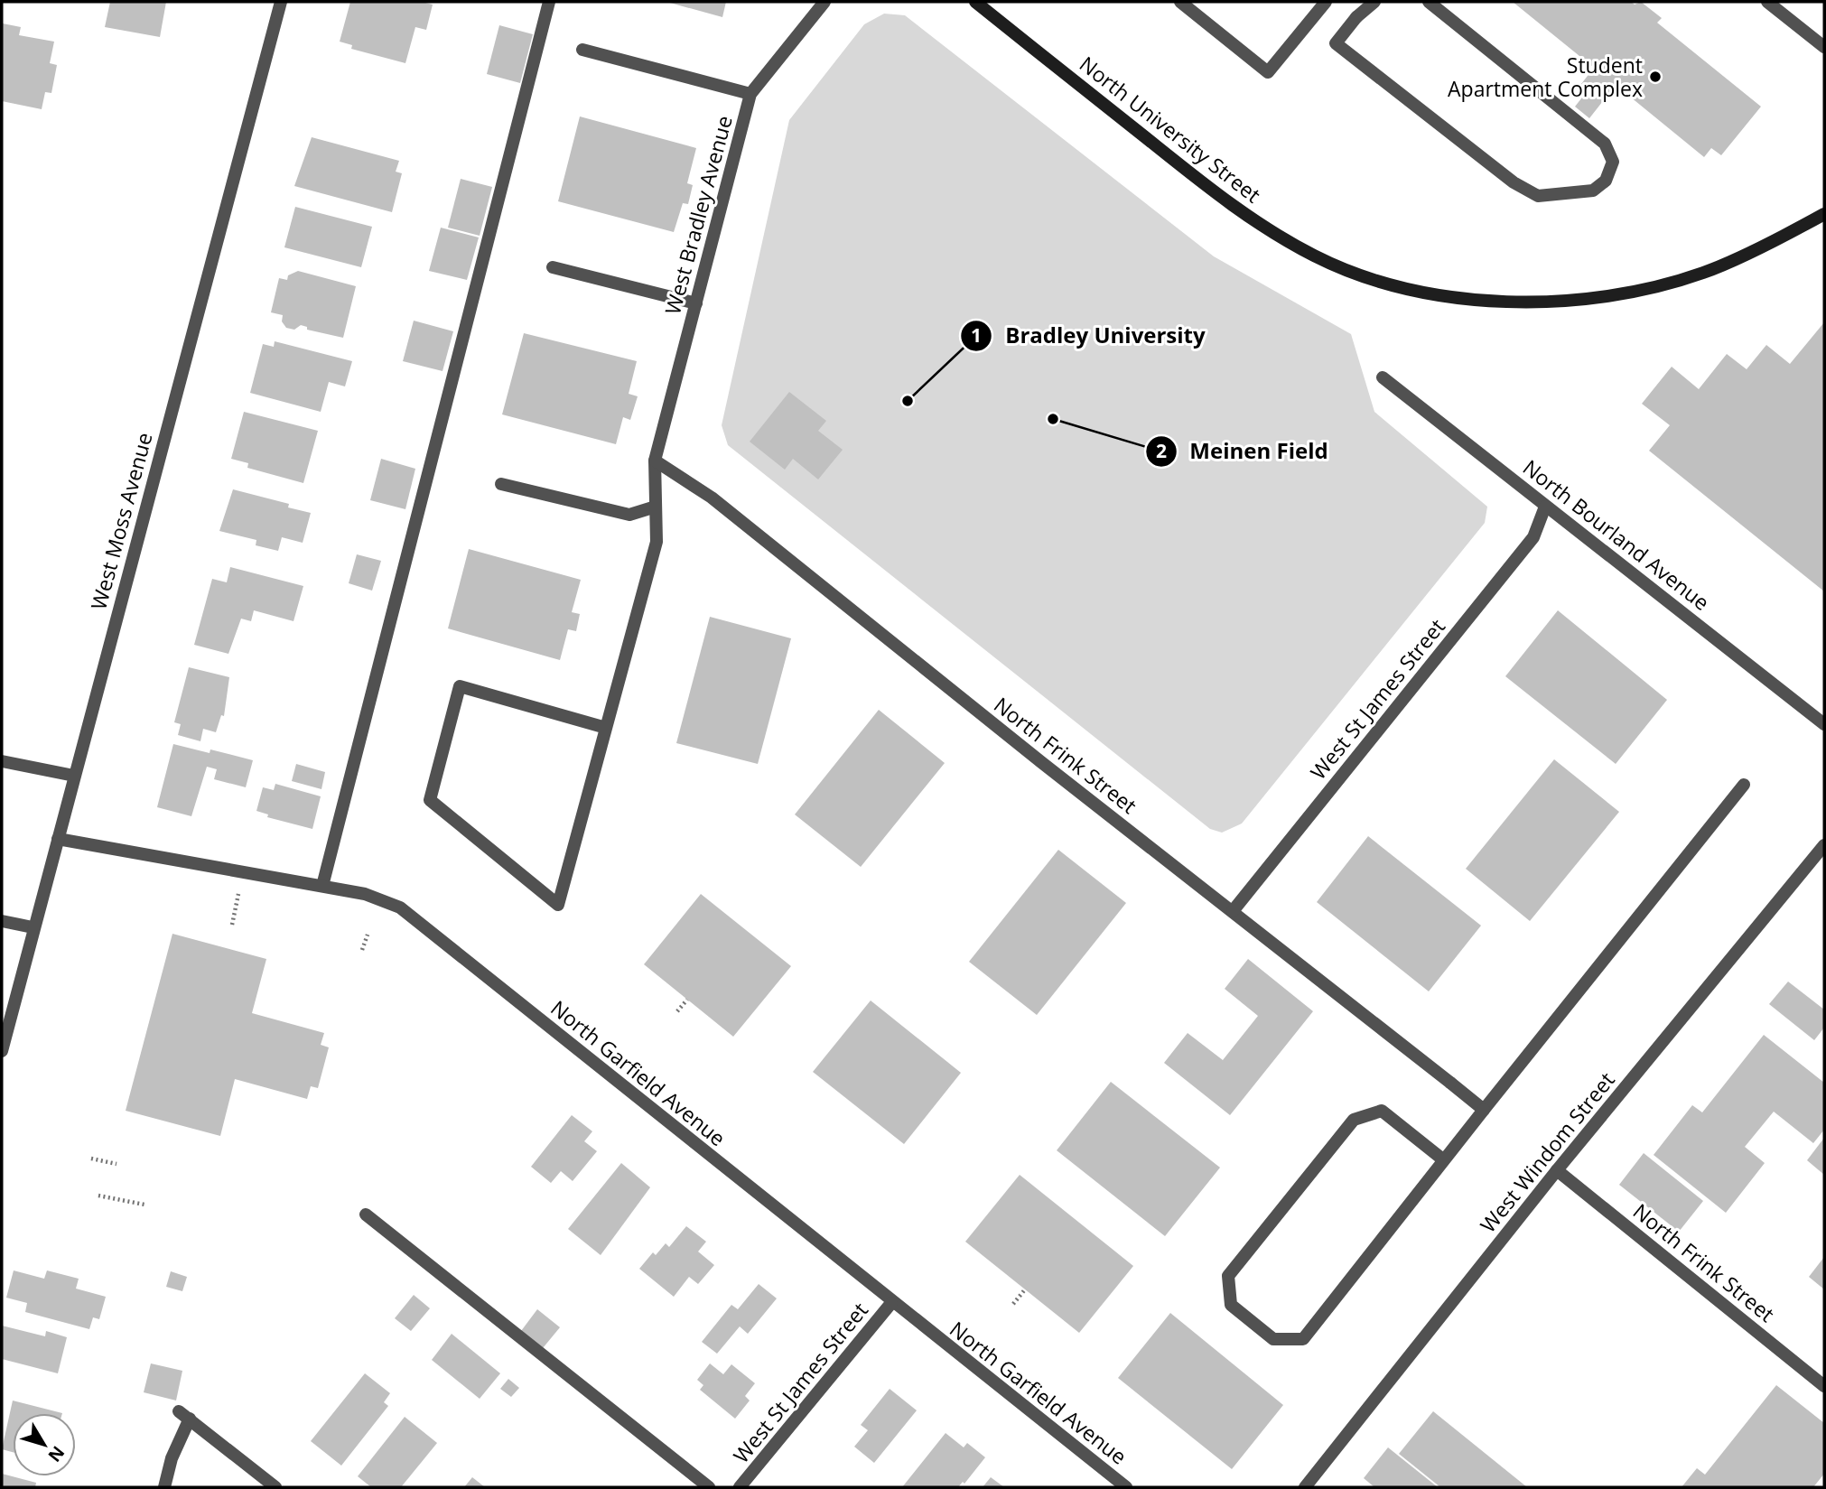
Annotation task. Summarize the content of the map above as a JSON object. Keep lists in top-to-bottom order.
{
  "streets": {
    "main road": ["North University Street"],
    "street": [
      "West Bradley Avenue",
      "West Moss Avenue",
      "North Bourland Avenue",
      "West St James Street",
      "North Frink Street",
      "North Garfield Avenue",
      "West Windom Street"
    ]
  },
  "crossings": [
    ["West Bradley Avenue", "North Frink Street"],
    ["West Moss Avenue", "North Garfield Avenue"],
    ["North Bourland Avenue", "West St James Street"],
    ["West St James Street", "North Frink Street"],
    ["West St James Street", "North Garfield Avenue"],
    ["North Frink Street", "West Windom Street"]
  ],
  "places": ["Student Apartment Complex", "Bradley University", "Meinen Field"],
  "north": "bottom right"
}
